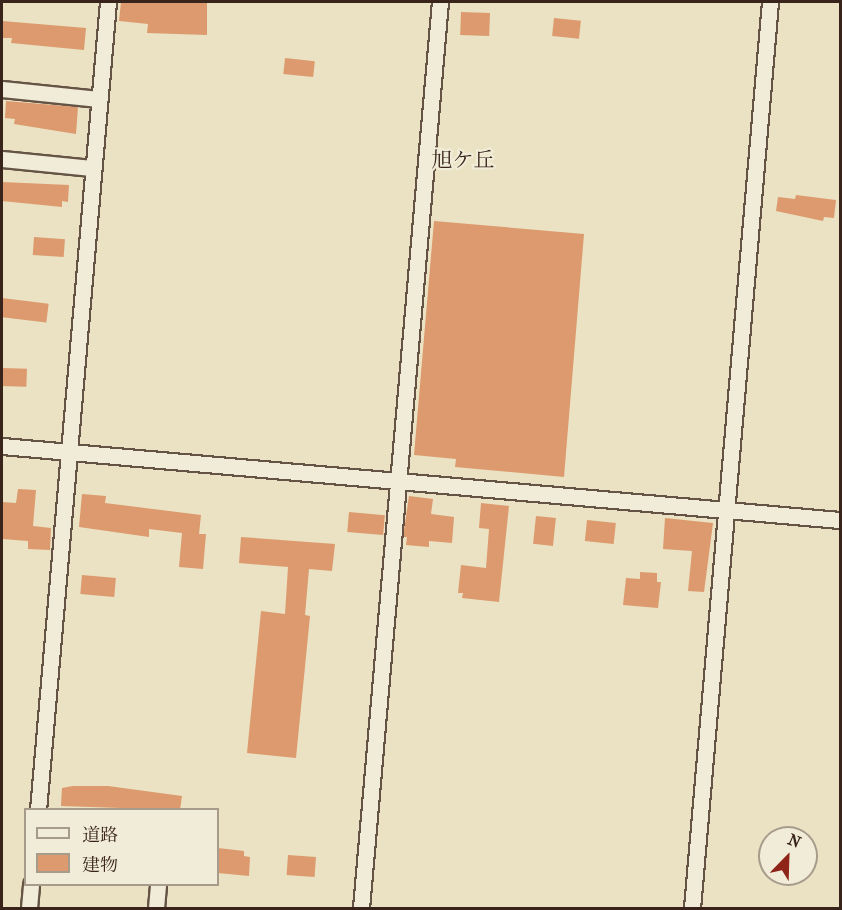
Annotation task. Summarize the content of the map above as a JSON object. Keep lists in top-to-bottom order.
{
  "districts": ["旭ケ丘"],
  "legend": ["道路", "建物"],
  "north": "top right"
}
